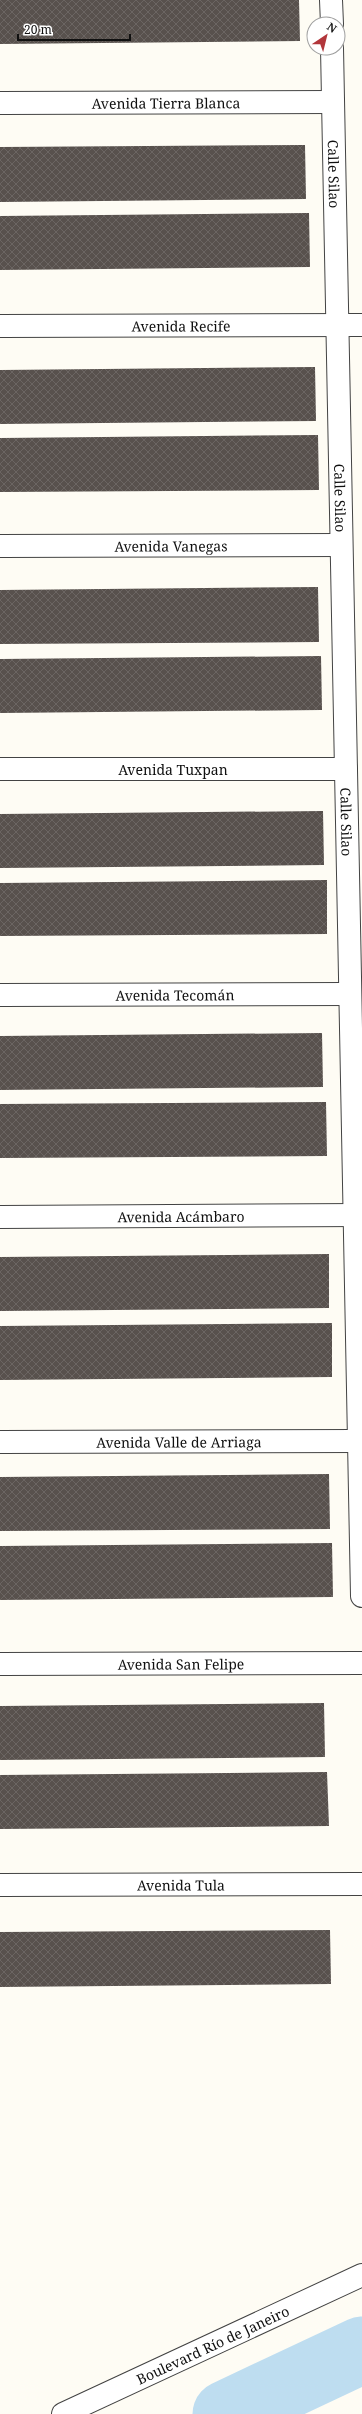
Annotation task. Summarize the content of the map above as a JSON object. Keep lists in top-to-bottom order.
{
  "streets": {
    "street": [
      "Avenida Tierra Blanca",
      "Calle Silao",
      "Avenida Recife",
      "Avenida Vanegas",
      "Avenida Tuxpan",
      "Avenida Tecomán",
      "Avenida Acámbaro",
      "Avenida Valle de Arriaga",
      "Avenida San Felipe",
      "Avenida Tula",
      "Boulevard Río de Janeiro"
    ]
  },
  "crossings": [
    ["Avenida Tierra Blanca", "Calle Silao"],
    ["Calle Silao", "Avenida Recife"],
    ["Calle Silao", "Avenida Vanegas"],
    ["Calle Silao", "Avenida Tuxpan"],
    ["Calle Silao", "Avenida Tecomán"],
    ["Calle Silao", "Avenida Acámbaro"],
    ["Calle Silao", "Avenida Valle de Arriaga"]
  ],
  "scale_bar": "20 m",
  "north": "top right"
}
